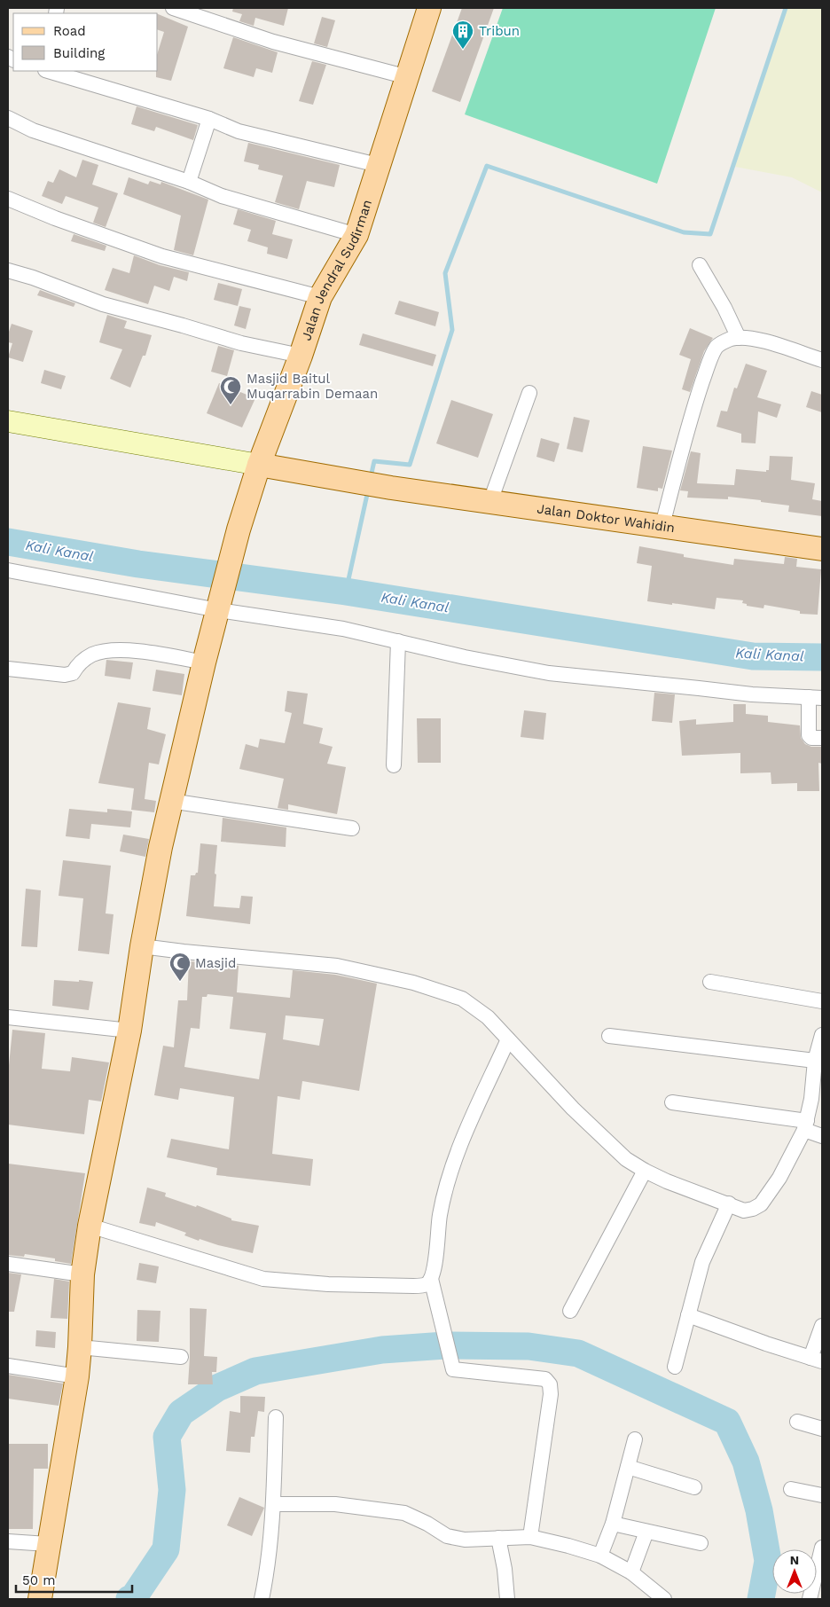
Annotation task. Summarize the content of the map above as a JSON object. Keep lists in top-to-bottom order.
{
  "streets": {
    "main road": ["Jalan Jendral Sudirman", "Jalan Doktor Wahidin"]
  },
  "crossings": [
    ["Jalan Jendral Sudirman", "Jalan Doktor Wahidin"]
  ],
  "water": ["Kali Kanal"],
  "places": {
    "building": ["Tribun"],
    "mosque": ["Masjid Baitul Muqarrabin Demaan", "Masjid"]
  },
  "legend": ["Road", "Building"],
  "scale_bar": "50 m",
  "north": "top"
}
